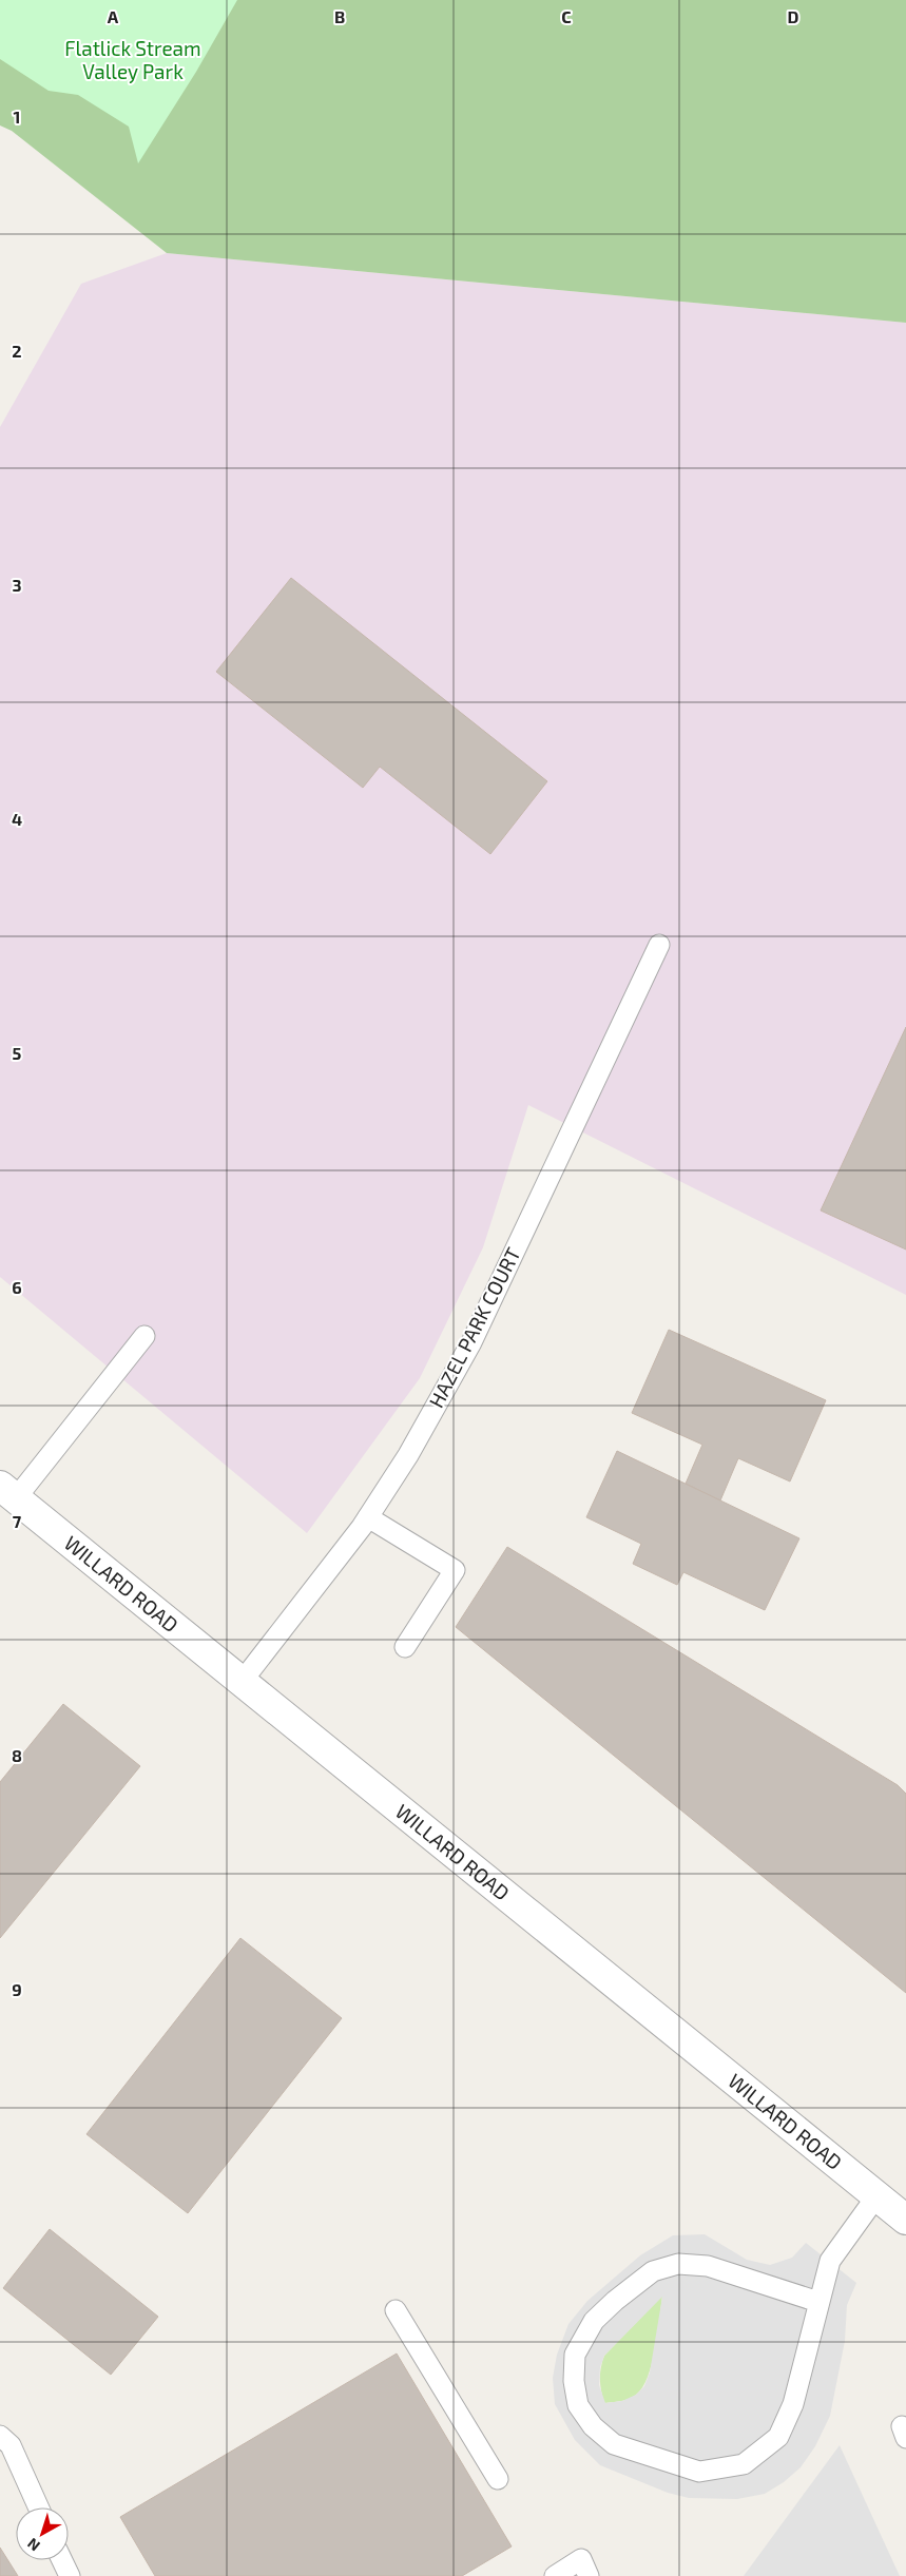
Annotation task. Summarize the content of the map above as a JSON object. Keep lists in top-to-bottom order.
{
  "streets": {
    "street": ["WILLARD ROAD"],
    "lane": ["HAZEL PARK COURT"]
  },
  "crossings": [
    ["HAZEL PARK COURT", "WILLARD ROAD"]
  ],
  "parks": ["Flatlick Stream Valley Park"],
  "north": "bottom left",
  "grid": {
    "columns": [
      "A",
      "B",
      "C",
      "D"
    ],
    "rows": [
      "1",
      "2",
      "3",
      "4",
      "5",
      "6",
      "7",
      "8",
      "9"
    ]
  }
}
